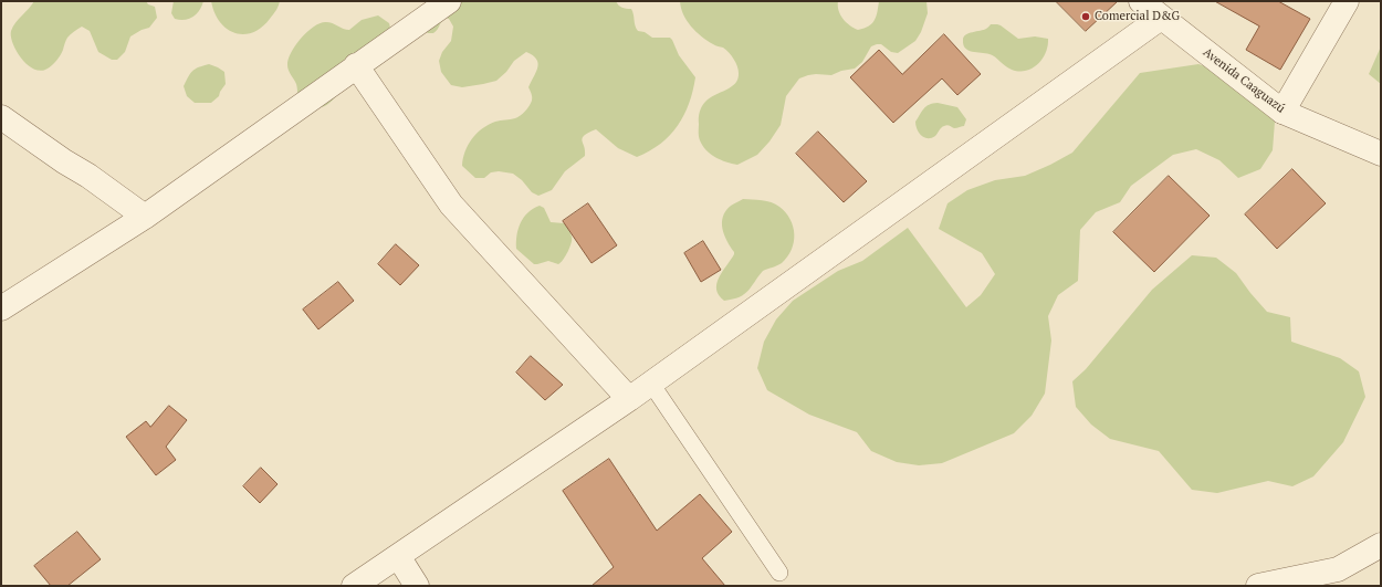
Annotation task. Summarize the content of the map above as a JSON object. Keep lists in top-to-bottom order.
{
  "streets": {
    "street": ["Avenida Caaguazú"]
  },
  "places": ["Comercial D&G"]
}
